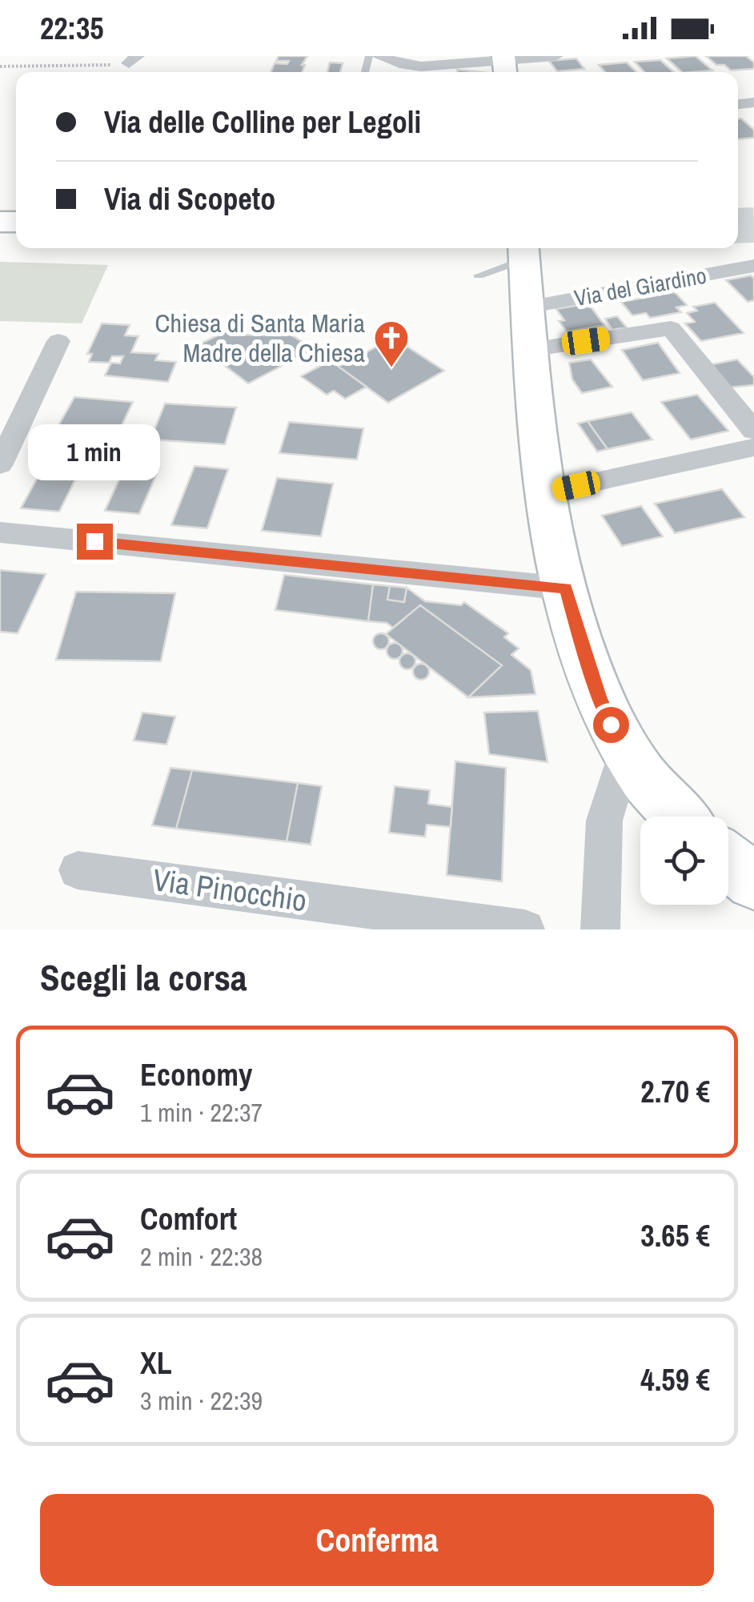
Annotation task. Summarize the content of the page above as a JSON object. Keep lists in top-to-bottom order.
{
  "streets": {
    "street": ["Via del Giardino", "Via Pinocchio"]
  },
  "places": {
    "church": ["Chiesa di Santa Maria Madre della Chiesa"]
  },
  "page": {
    "status": "22:35",
    "banner": ["Via delle Colline per Legoli", "Via di Scopeto"],
    "bubble": "1 min",
    "heading": "Scegli la corsa",
    "list": [
      {
        "name": "Economy",
        "note": "1 min · 22:37",
        "value": "2.70 €"
      },
      {
        "name": "Comfort",
        "note": "2 min · 22:38",
        "value": "3.65 €"
      },
      {
        "name": "XL",
        "note": "3 min · 22:39",
        "value": "4.59 €"
      }
    ],
    "buttons": "Conferma"
  }
}
